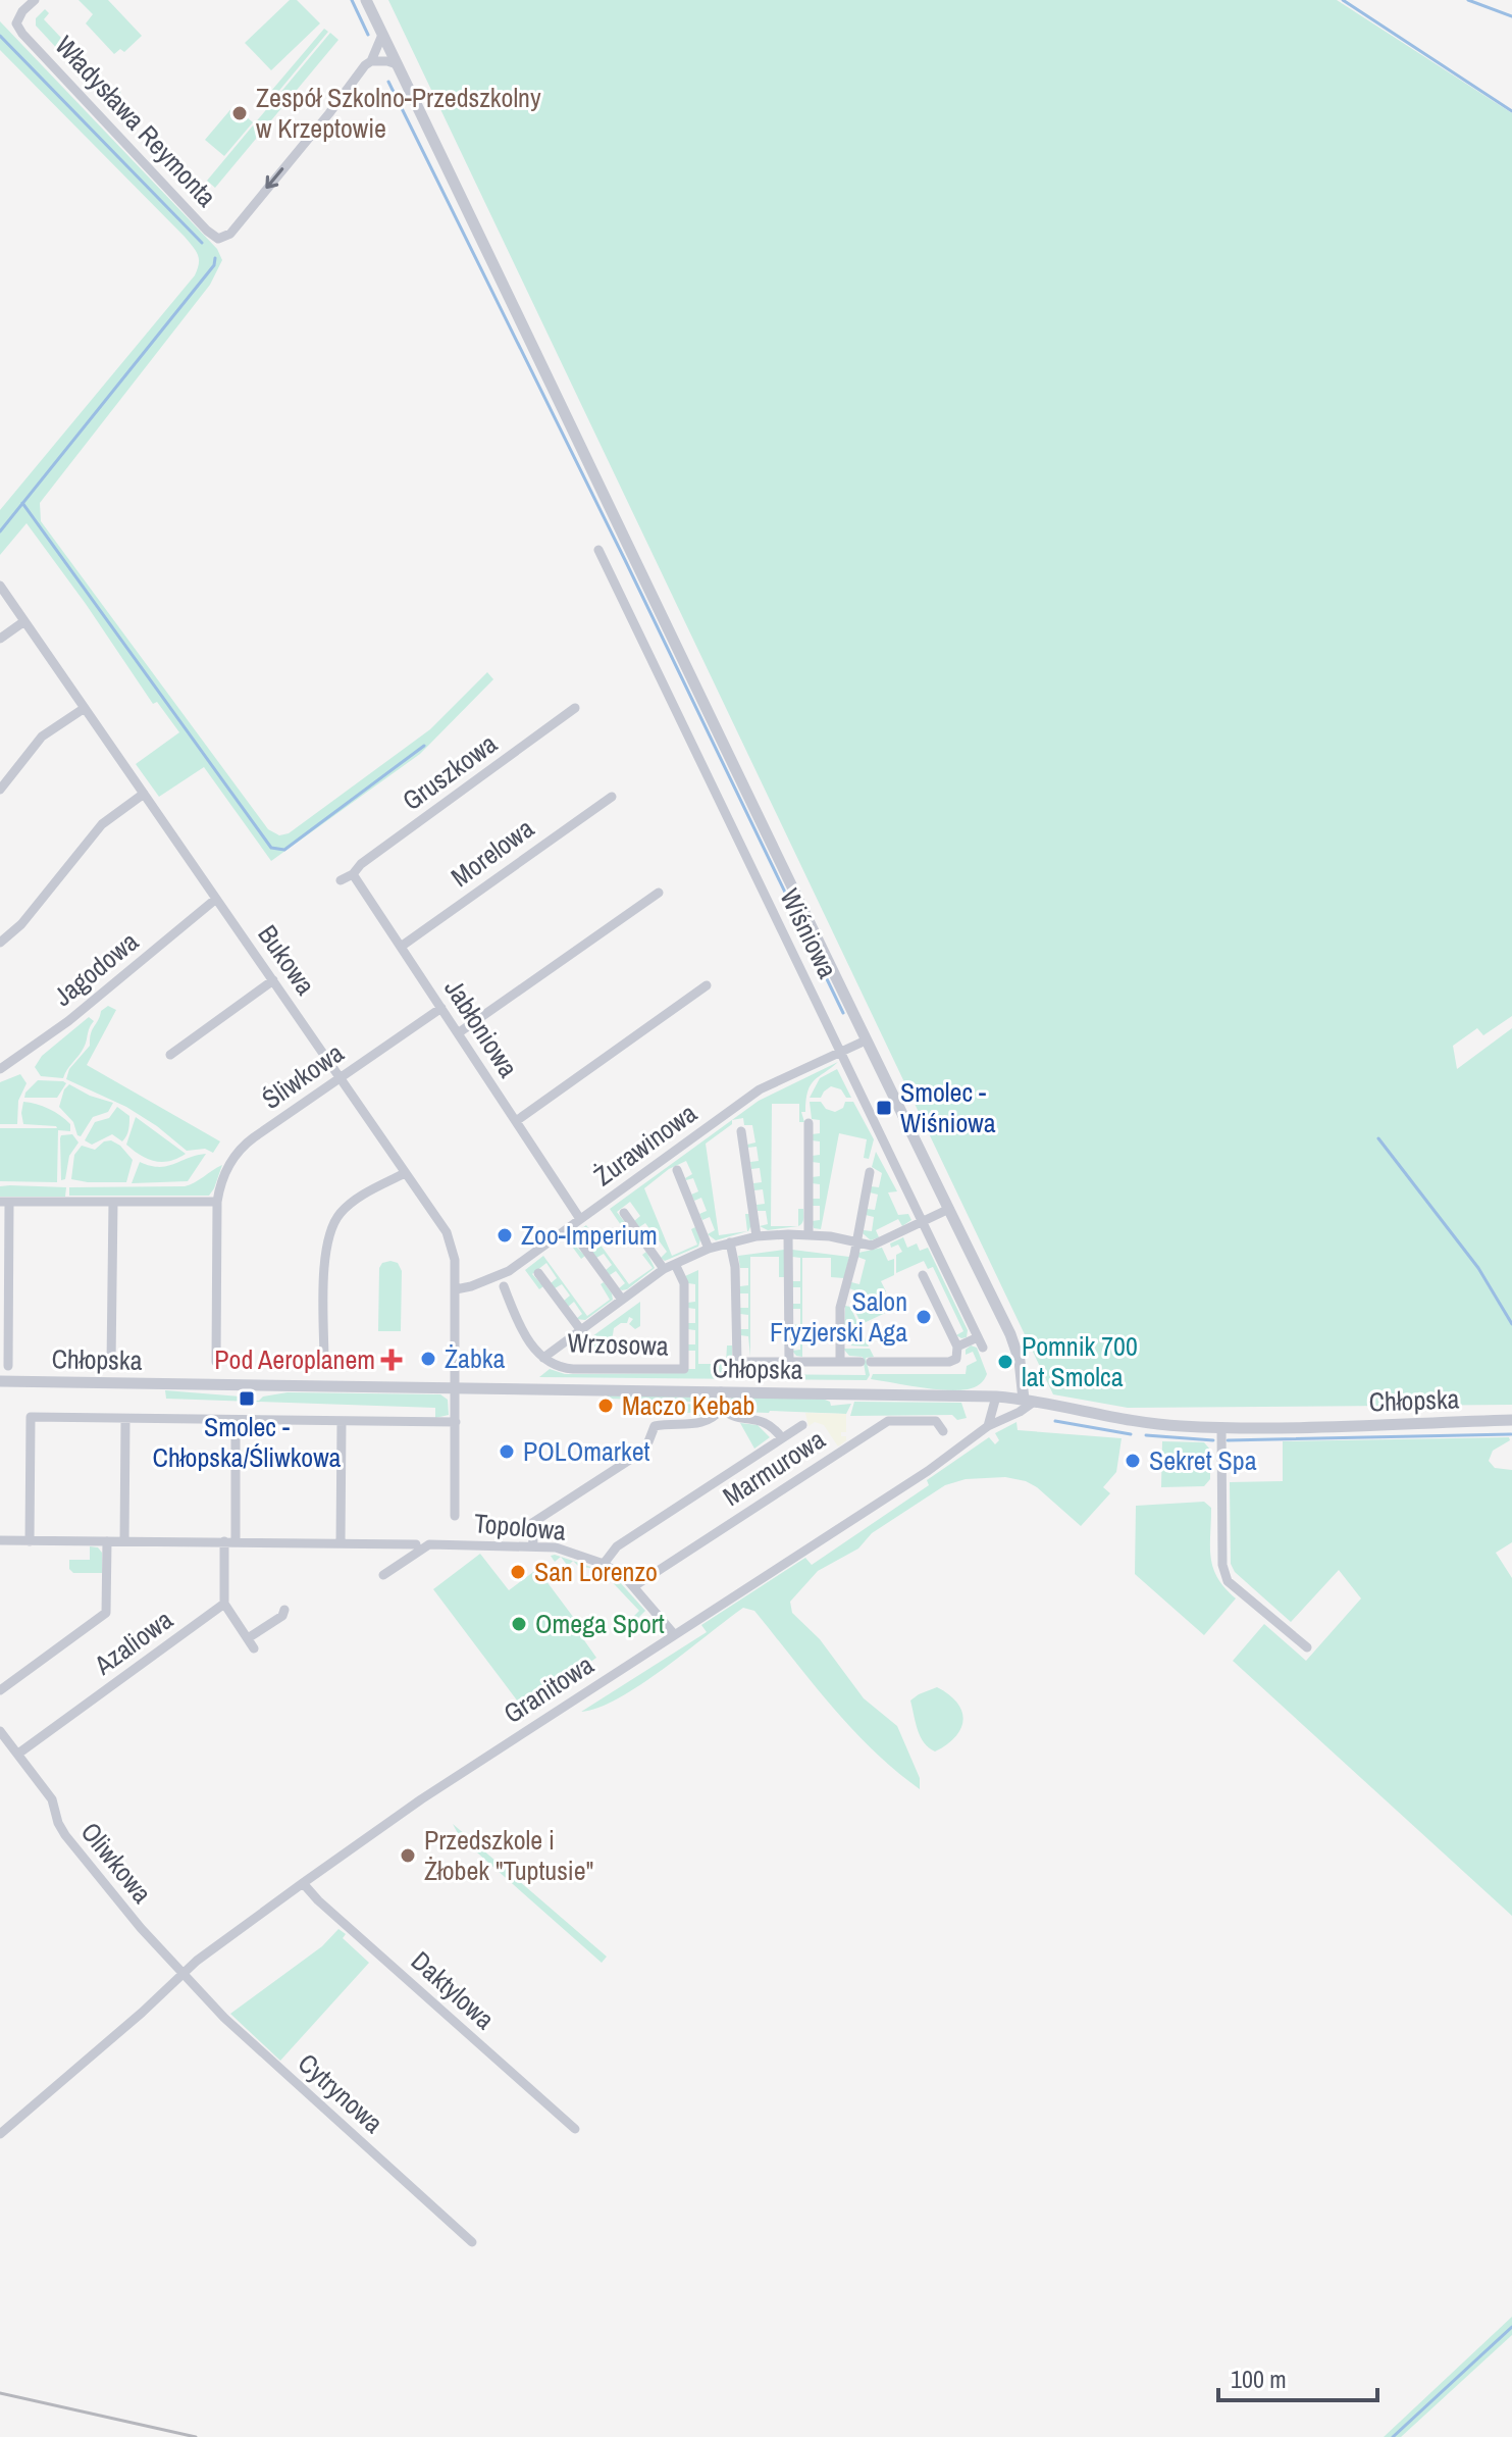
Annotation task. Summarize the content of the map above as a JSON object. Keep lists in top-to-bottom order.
{
  "streets": {
    "street": [
      "Władysława Reymonta",
      "Gruszkowa",
      "Morelowa",
      "Wiśniowa",
      "Bukowa",
      "Jagodowa",
      "Jabłoniowa",
      "Śliwkowa",
      "Żurawinowa",
      "Wrzosowa",
      "Chłopska",
      "Marmurowa",
      "Topolowa",
      "Azaliowa",
      "Granitowa",
      "Oliwkowa",
      "Daktylowa",
      "Cytrynowa"
    ]
  },
  "crossings": [
    ["Gruszkowa", "Jabłoniowa"],
    ["Morelowa", "Jabłoniowa"],
    ["Wiśniowa", "Żurawinowa"],
    ["Wiśniowa", "Wrzosowa"],
    ["Bukowa", "Jagodowa"],
    ["Bukowa", "Śliwkowa"],
    ["Bukowa", "Żurawinowa"],
    ["Bukowa", "Chłopska"],
    ["Jabłoniowa", "Śliwkowa"],
    ["Jabłoniowa", "Żurawinowa"],
    ["Chłopska", "Granitowa"],
    ["Marmurowa", "Topolowa"],
    ["Topolowa", "Granitowa"],
    ["Azaliowa", "Oliwkowa"],
    ["Granitowa", "Oliwkowa"],
    ["Granitowa", "Daktylowa"],
    ["Granitowa", "Cytrynowa"],
    ["Oliwkowa", "Cytrynowa"]
  ],
  "places": {
    "other": [
      "Zespół Szkolno-Przedszkolny w Krzeptowie",
      "Zoo-Imperium",
      "Salon Fryzjerski Aga",
      "Żabka",
      "Pomnik 700 lat Smolca",
      "Maczo Kebab",
      "POLOmarket",
      "Sekret Spa",
      "San Lorenzo",
      "Omega Sport",
      "Przedszkole i Żłobek \"Tuptusie\""
    ],
    "transit": ["Smolec - Wiśniowa", "Smolec - Chłopska/Śliwkowa"],
    "health": ["Pod Aeroplanem"]
  },
  "scale_bar": "100 m"
}
